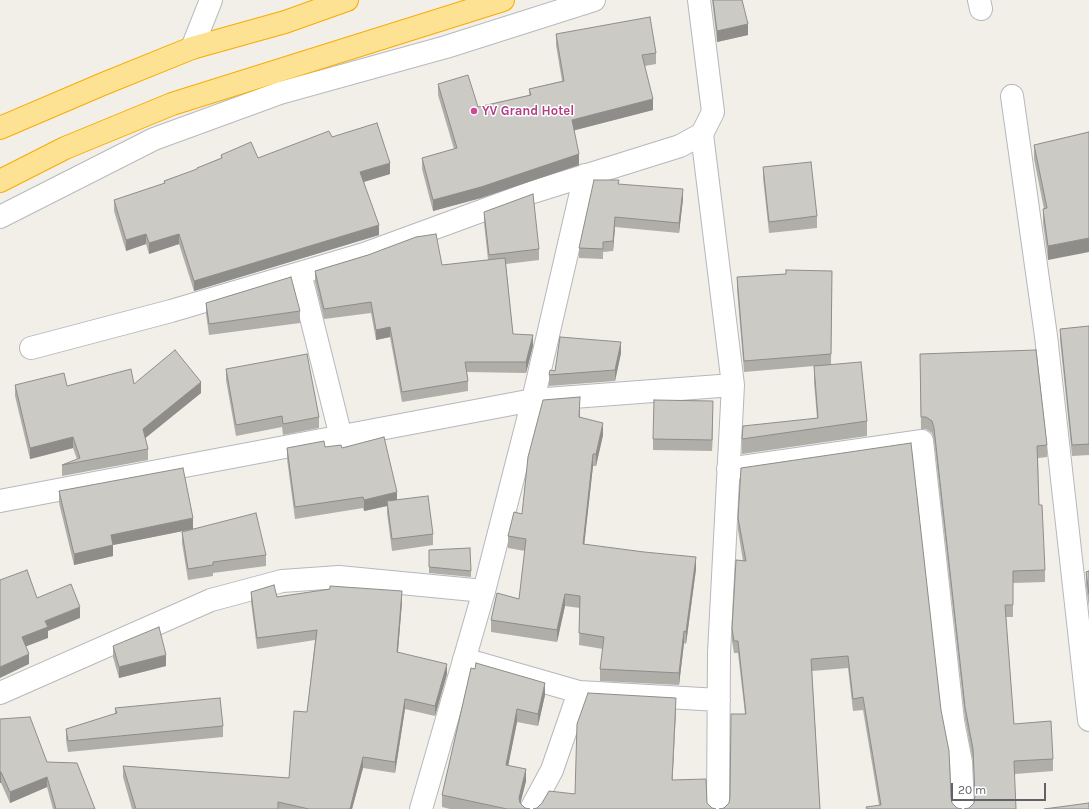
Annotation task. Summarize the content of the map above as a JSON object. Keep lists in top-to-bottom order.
{
  "places": ["YV Grand Hotel"],
  "scale_bar": "20 m"
}
